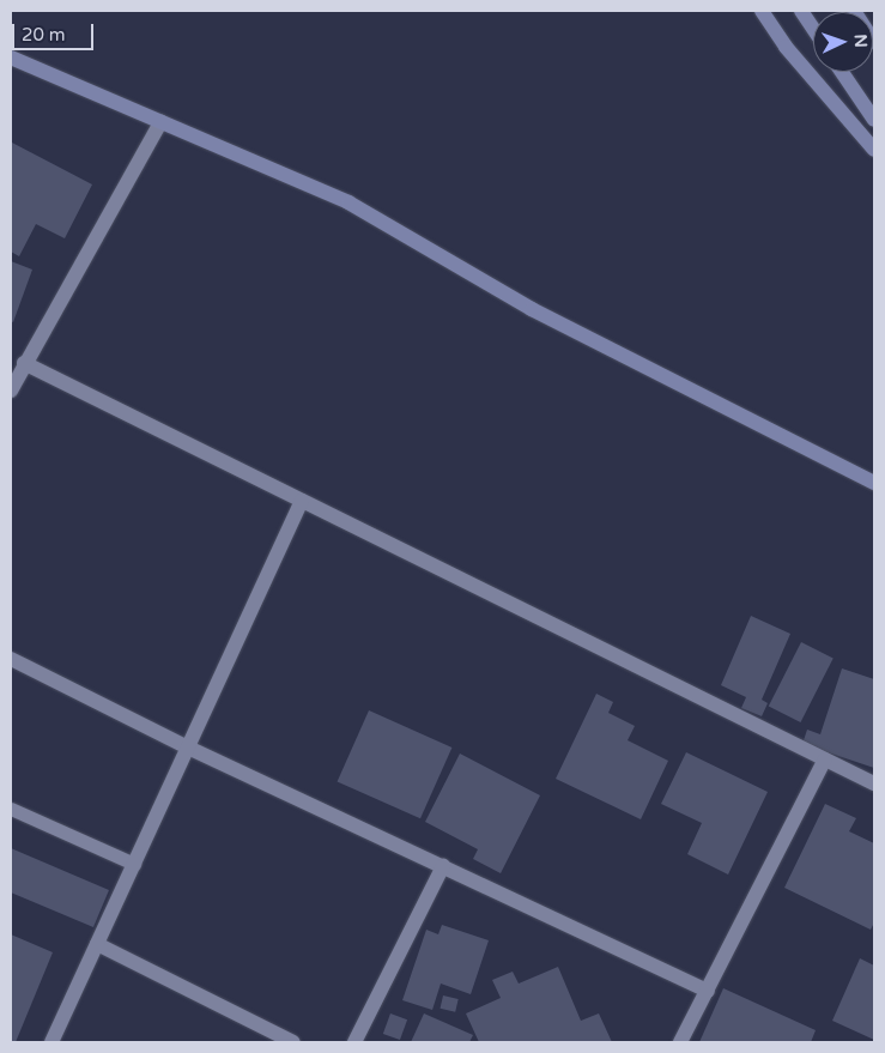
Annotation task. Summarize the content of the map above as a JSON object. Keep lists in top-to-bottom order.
{
  "scale_bar": "20 m",
  "north": "right"
}
